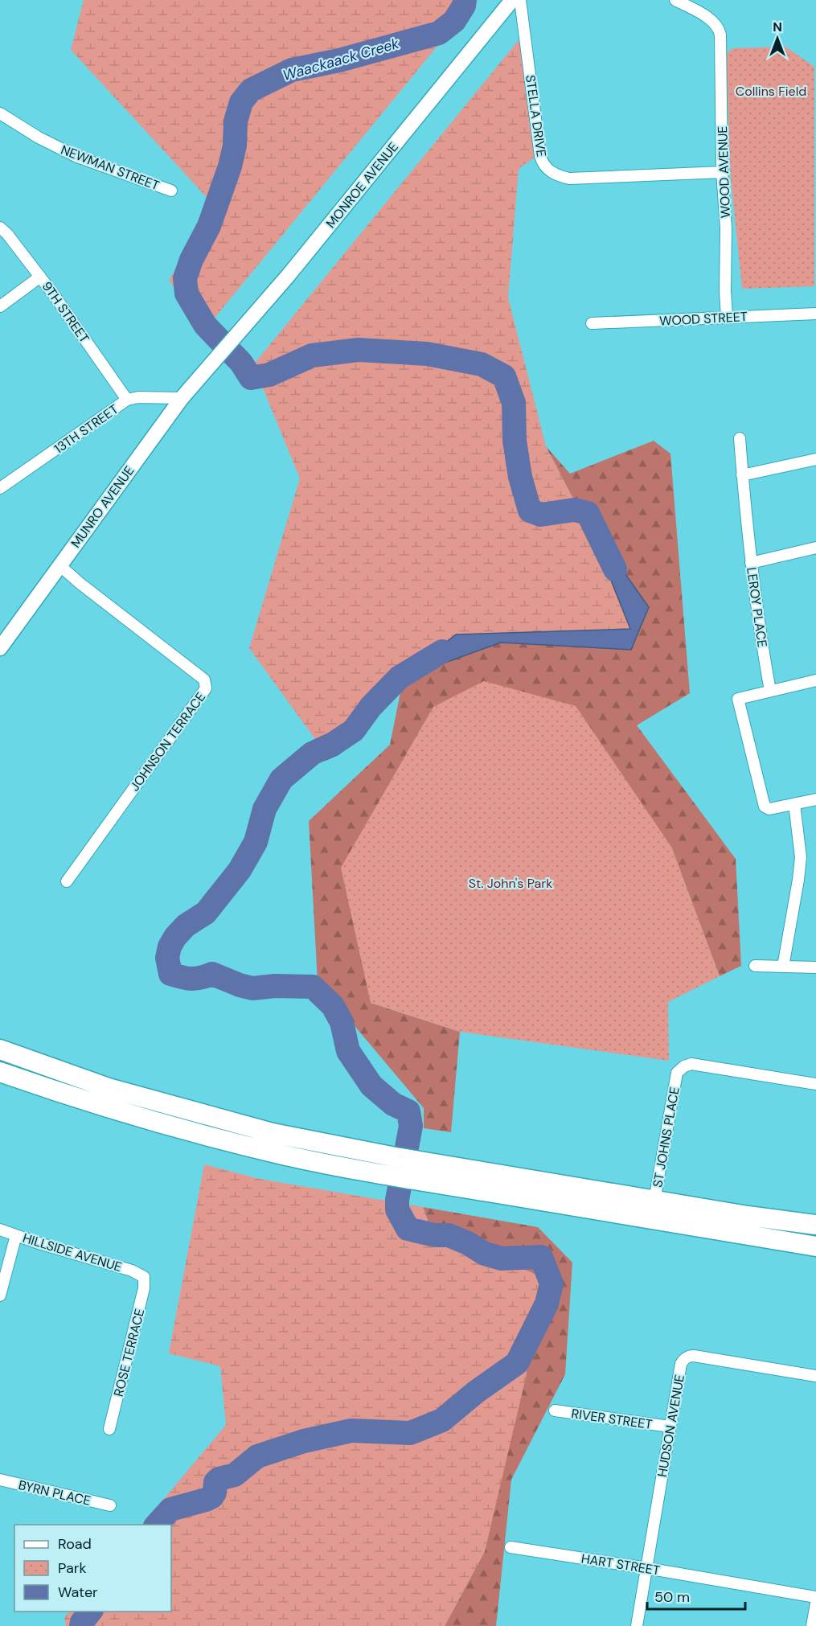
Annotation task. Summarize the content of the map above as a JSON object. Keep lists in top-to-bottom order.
{
  "streets": {
    "street": [
      "STELLA DRIVE",
      "NEWMAN STREET",
      "WOOD AVENUE",
      "MONROE AVENUE",
      "9TH STREET",
      "WOOD STREET",
      "13TH STREET",
      "MUNRO AVENUE",
      "LEROY PLACE",
      "JOHNSON TERRACE",
      "ST JOHNS PLACE",
      "HILLSIDE AVENUE",
      "ROSE TERRACE",
      "RIVER STREET",
      "HUDSON AVENUE",
      "BYRN PLACE",
      "HART STREET"
    ]
  },
  "crossings": [
    ["STELLA DRIVE", "WOOD AVENUE"],
    ["WOOD AVENUE", "WOOD STREET"],
    ["MONROE AVENUE", "MUNRO AVENUE"],
    ["9TH STREET", "13TH STREET"],
    ["13TH STREET", "MUNRO AVENUE"],
    ["MUNRO AVENUE", "JOHNSON TERRACE"],
    ["HILLSIDE AVENUE", "ROSE TERRACE"],
    ["RIVER STREET", "HUDSON AVENUE"],
    ["HUDSON AVENUE", "HART STREET"]
  ],
  "water": ["Waackaack Creek"],
  "parks": ["Collins Field", "St. John's Park"],
  "legend": ["Road", "Park", "Water"],
  "scale_bar": "50 m",
  "north": "top"
}
